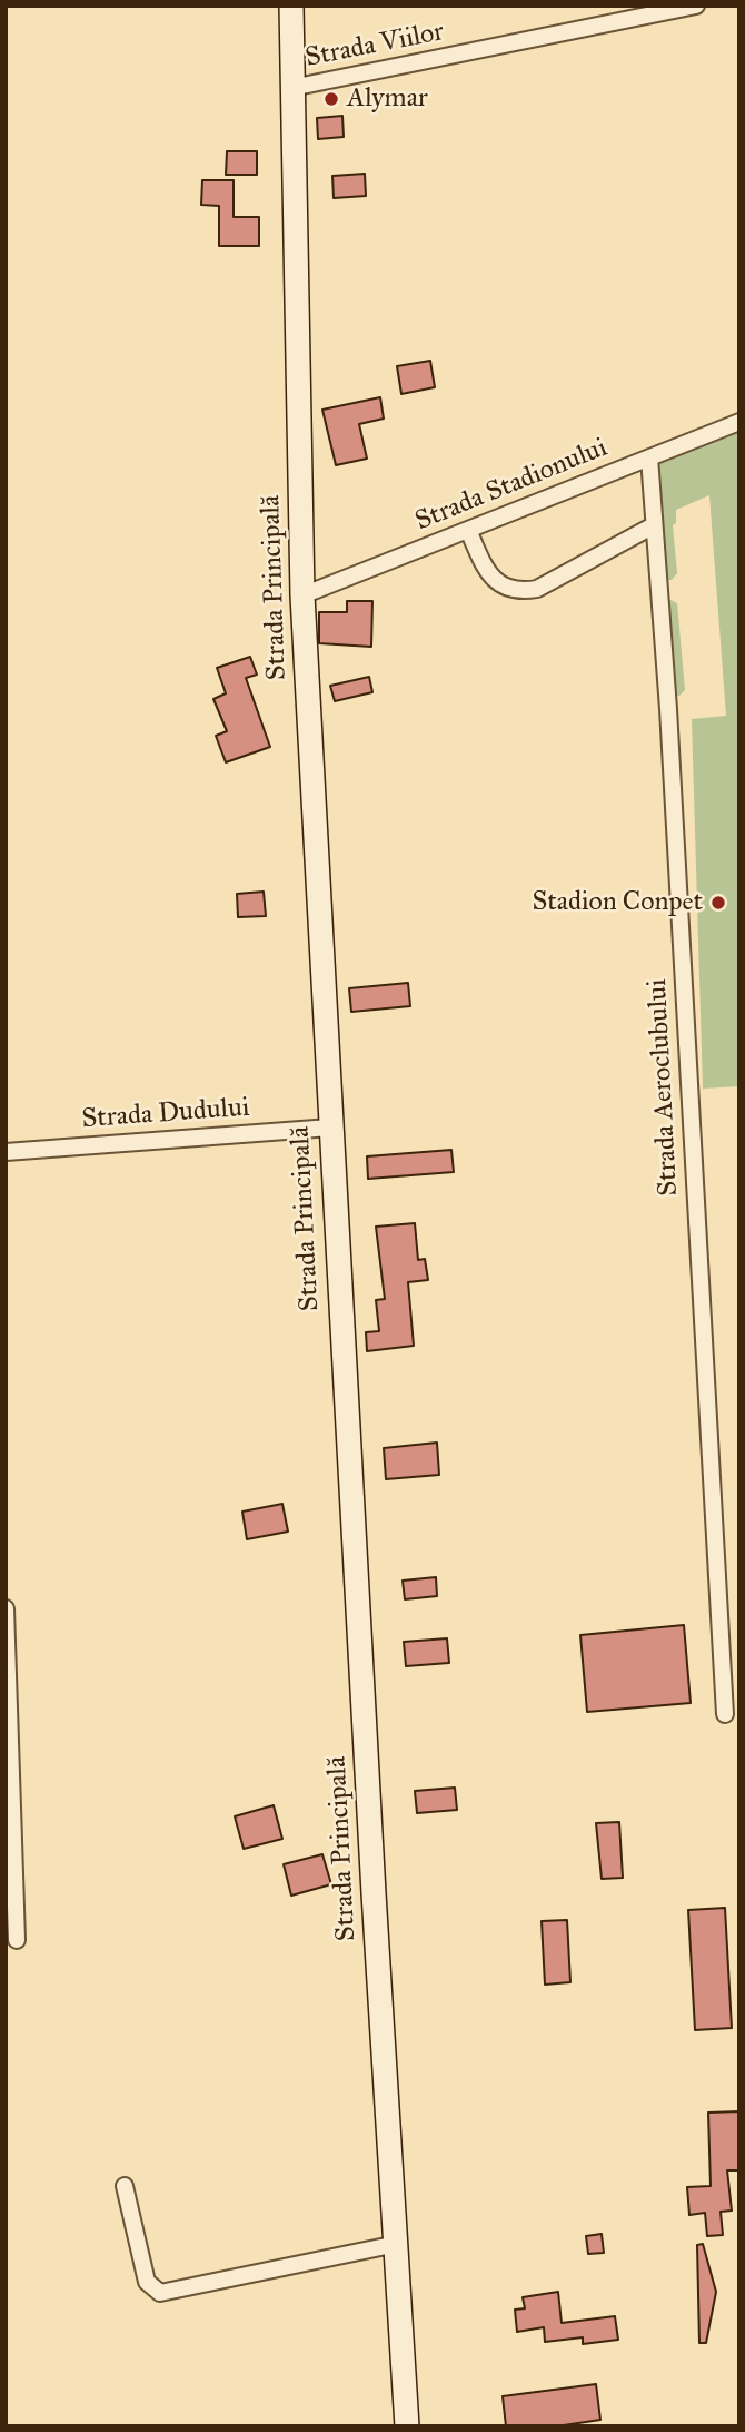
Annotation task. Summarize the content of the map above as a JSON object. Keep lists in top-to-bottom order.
{
  "streets": {
    "main road": ["Strada Principală"],
    "street": [
      "Strada Viilor",
      "Strada Stadionului",
      "Strada Aeroclubului",
      "Strada Dudului"
    ]
  },
  "crossings": [
    ["Strada Viilor", "Strada Principală"],
    ["Strada Stadionului", "Strada Principală"],
    ["Strada Stadionului", "Strada Aeroclubului"],
    ["Strada Principală", "Strada Dudului"]
  ],
  "places": ["Alymar", "Stadion Conpet"]
}
